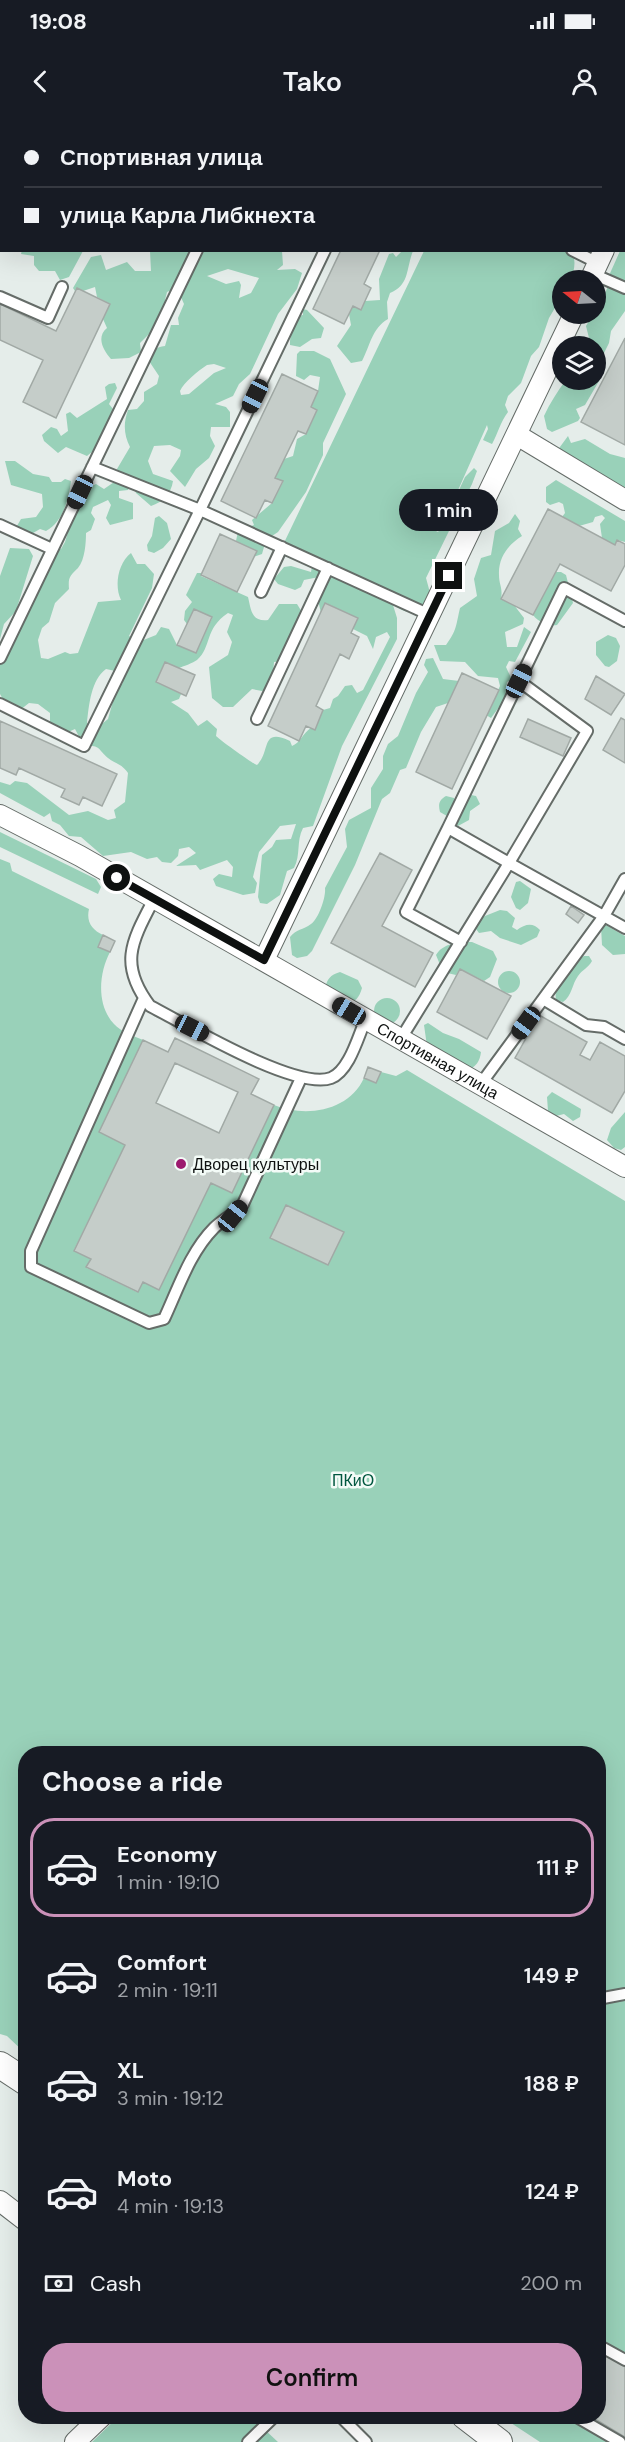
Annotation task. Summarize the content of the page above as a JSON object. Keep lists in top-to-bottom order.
{
  "streets": {
    "street": ["Спортивная улица"]
  },
  "parks": ["ПКиО"],
  "places": ["Дворец культуры"],
  "north": "left",
  "page": {
    "status": "19:08",
    "header": "Tako",
    "banner": ["Спортивная улица", "улица Карла Либкнехта"],
    "bubble": "1 min",
    "heading": "Choose a ride",
    "list": [
      {
        "name": "Economy",
        "note": "1 min · 19:10",
        "value": "111 ₽"
      },
      {
        "name": "Comfort",
        "note": "2 min · 19:11",
        "value": "149 ₽"
      },
      {
        "name": "XL",
        "note": "3 min · 19:12",
        "value": "188 ₽"
      },
      {
        "name": "Moto",
        "note": "4 min · 19:13",
        "value": "124 ₽"
      }
    ],
    "pay": ["Cash", "200 m"],
    "buttons": "Confirm"
  }
}
